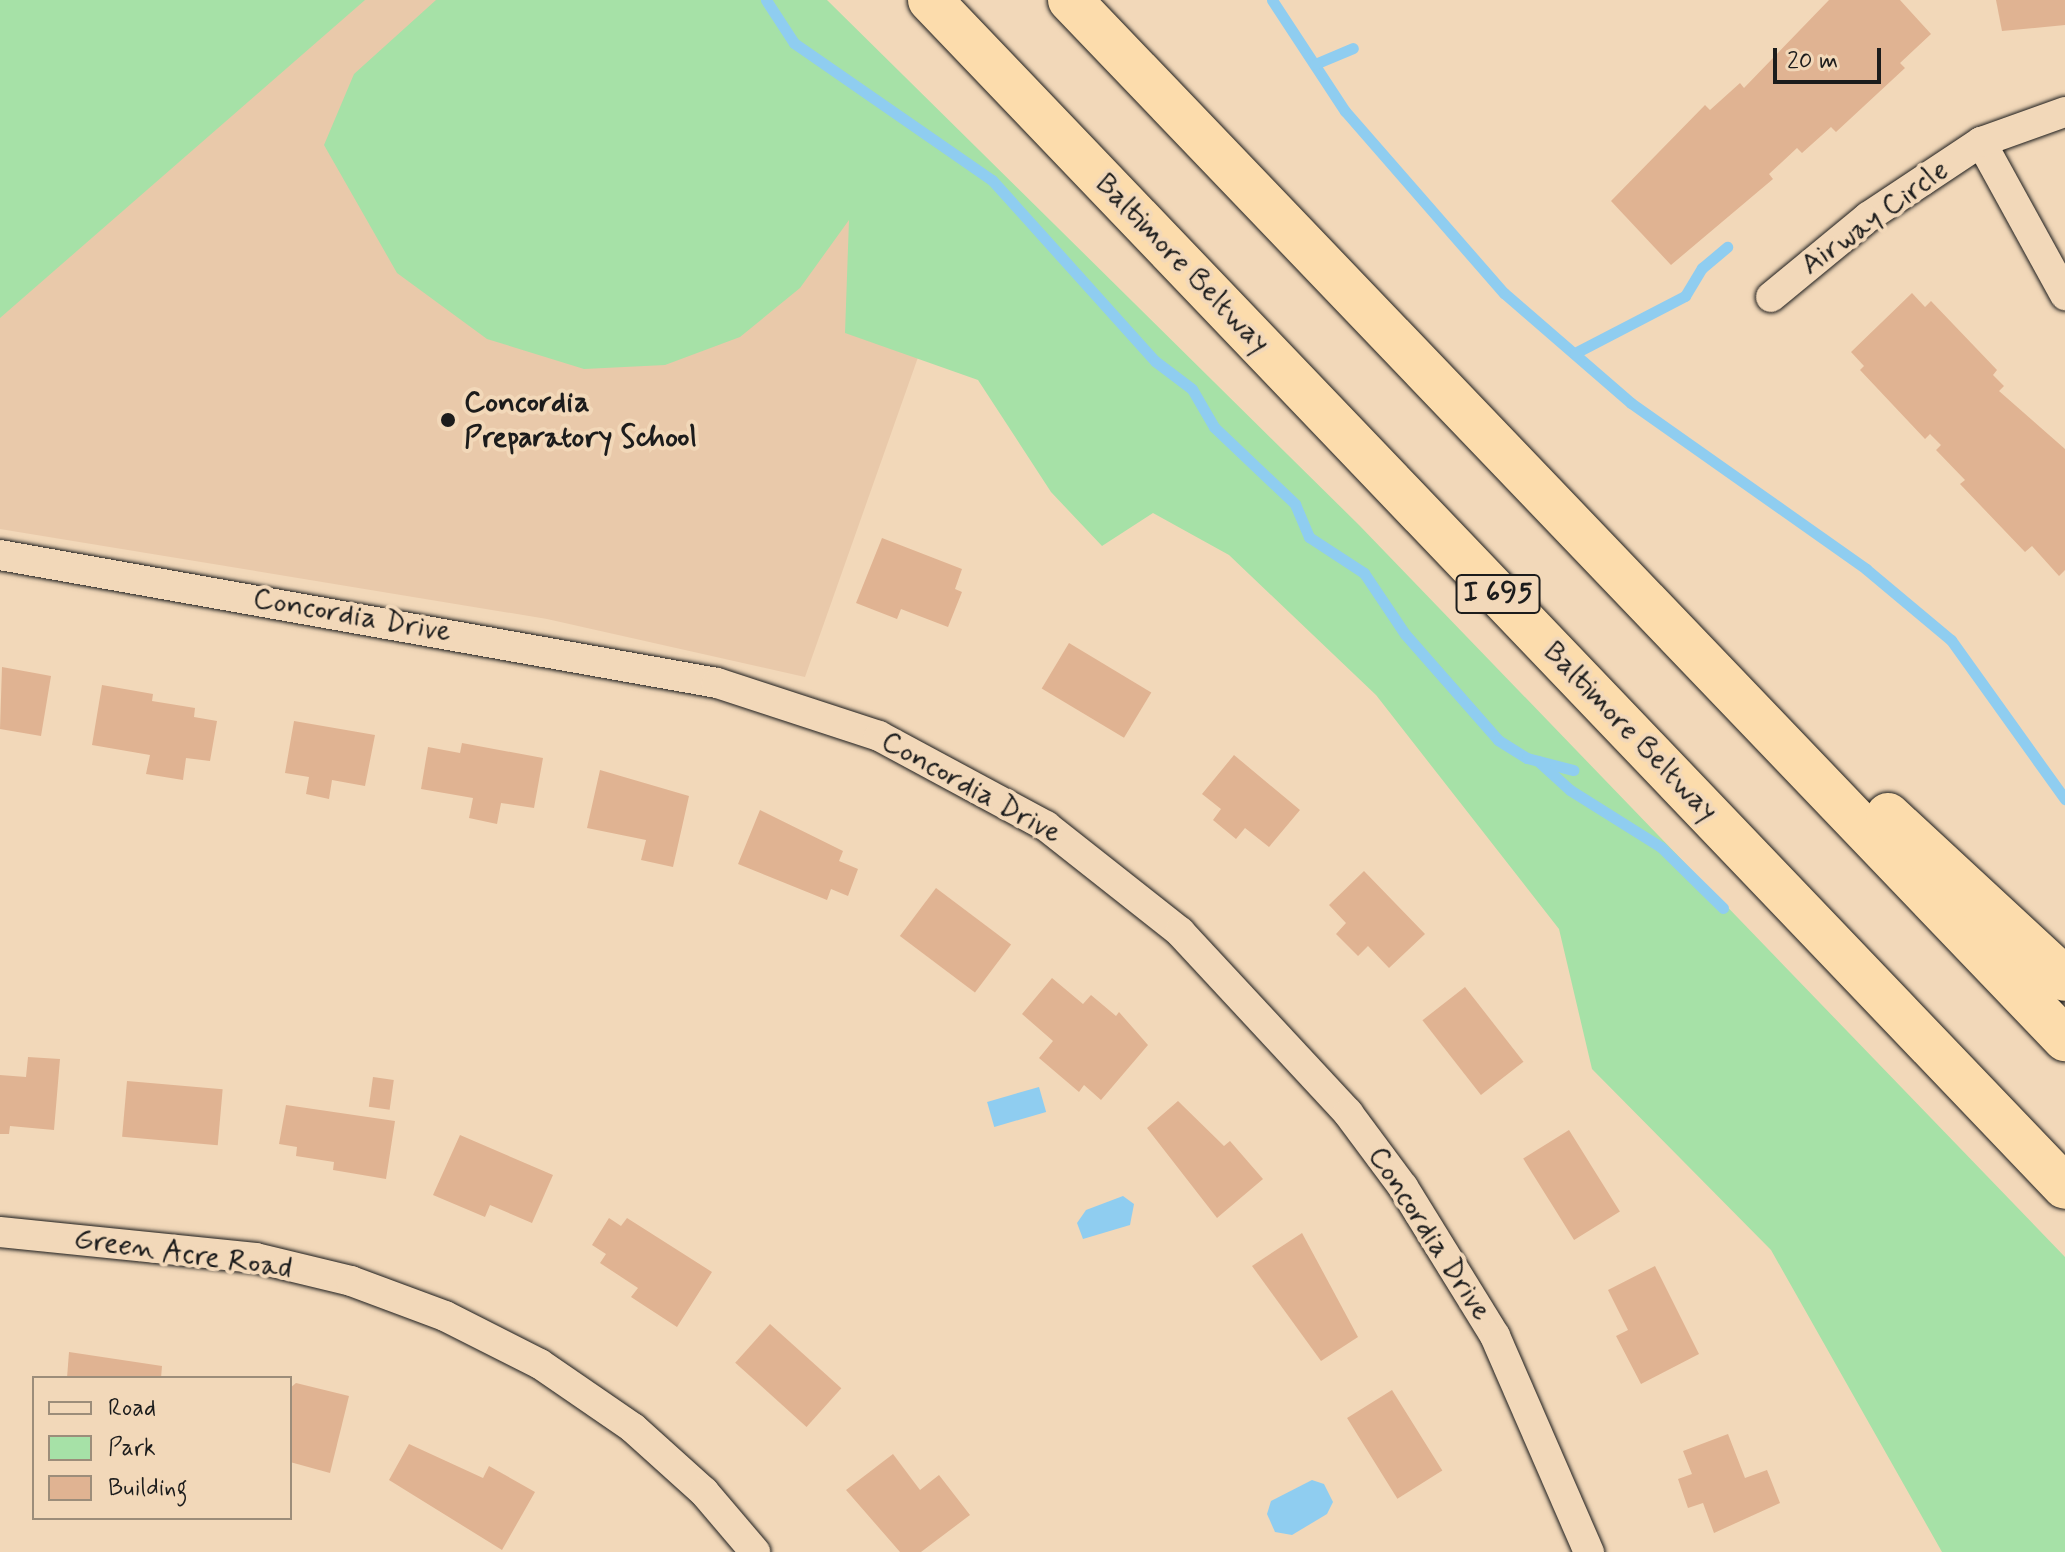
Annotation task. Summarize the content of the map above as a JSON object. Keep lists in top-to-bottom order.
{
  "streets": {
    "highway": ["Baltimore Beltway", "I 695"],
    "street": ["Airway Circle", "Concordia Drive", "Green Acre Road"]
  },
  "places": ["Concordia Preparatory School"],
  "legend": ["Road", "Park", "Building"],
  "scale_bar": "20 m"
}
